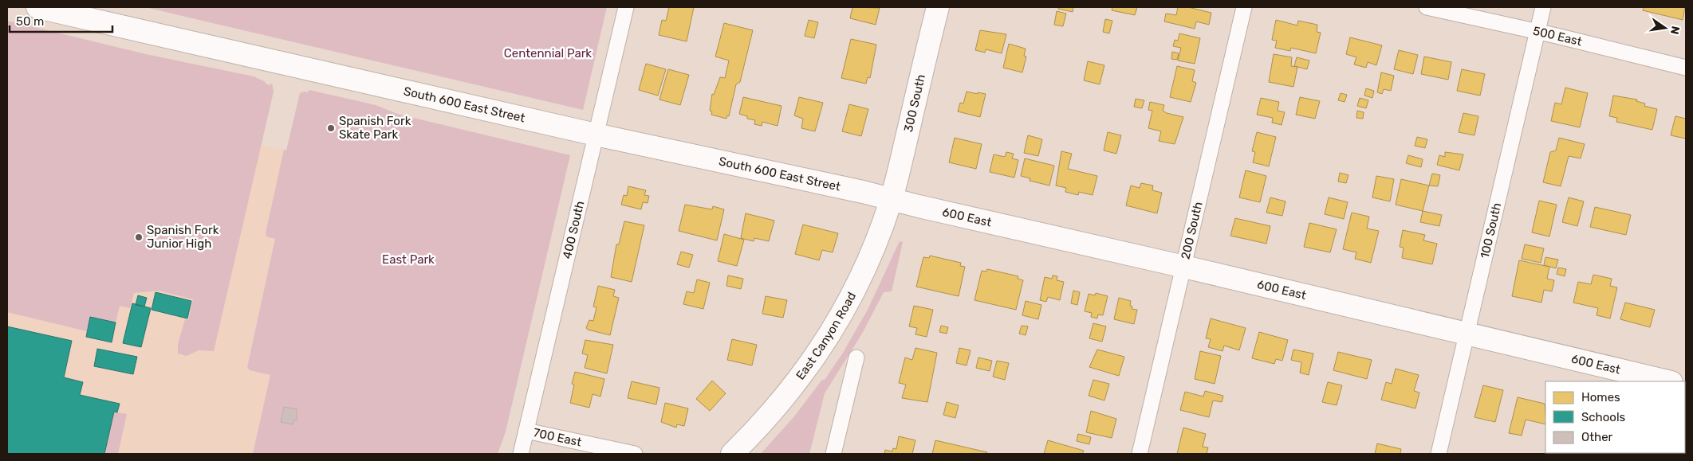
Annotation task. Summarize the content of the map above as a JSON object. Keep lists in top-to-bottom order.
{
  "streets": {
    "street": [
      "500 East",
      "300 South",
      "South 600 East Street",
      "600 East",
      "400 South",
      "200 South",
      "100 South",
      "East Canyon Road",
      "700 East"
    ]
  },
  "crossings": [
    ["500 East", "100 South"],
    ["300 South", "South 600 East Street"],
    ["300 South", "600 East"],
    ["300 South", "East Canyon Road"],
    ["South 600 East Street", "600 East"],
    ["South 600 East Street", "400 South"],
    ["South 600 East Street", "East Canyon Road"],
    ["600 East", "200 South"],
    ["600 East", "100 South"],
    ["600 East", "East Canyon Road"],
    ["400 South", "700 East"]
  ],
  "parks": ["Centennial Park", "East Park"],
  "places": ["Spanish Fork Skate Park", "Spanish Fork Junior High"],
  "legend": ["Homes", "Schools", "Other"],
  "scale_bar": "50 m",
  "north": "right"
}
